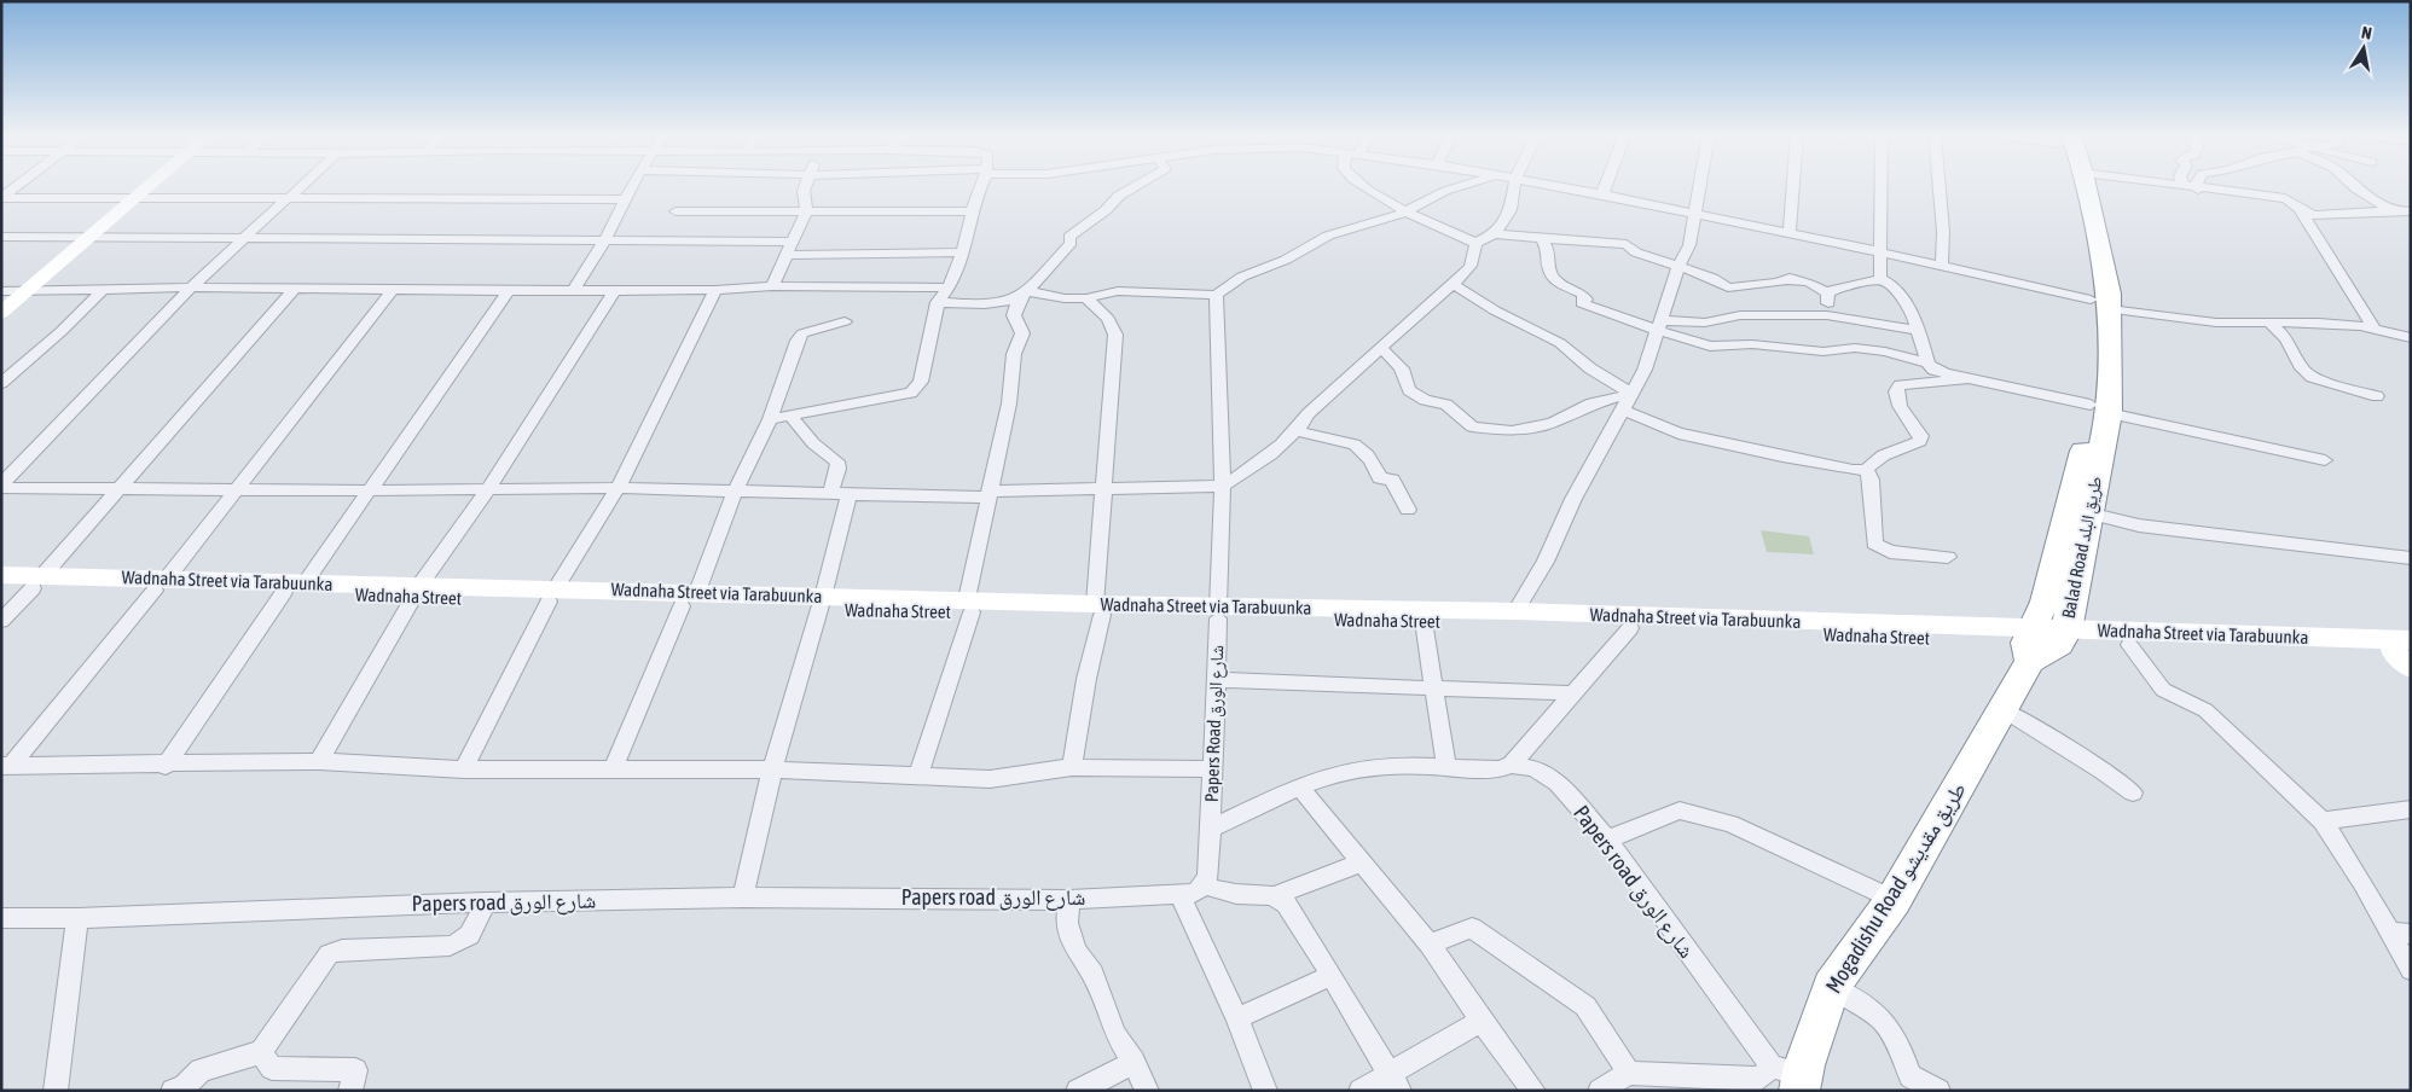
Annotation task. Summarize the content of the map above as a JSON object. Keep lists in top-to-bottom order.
{
  "streets": {
    "highway": ["Balad Road طريق البلد", "Mogadishu Road طريق مقديشو"],
    "main road": ["Wadnaha Street via Tarabuunka", "Wadnaha Street"],
    "street": ["Papers Road شارع الورق", "Papers road شارع الورق"]
  },
  "crossings": [
    ["Balad Road طريق البلد", "Wadnaha Street via Tarabuunka"],
    ["Balad Road طريق البلد", "Wadnaha Street"],
    ["Balad Road طريق البلد", "Mogadishu Road طريق مقديشو"],
    ["Wadnaha Street via Tarabuunka", "Wadnaha Street"],
    ["Wadnaha Street via Tarabuunka", "Papers Road شارع الورق"],
    ["Wadnaha Street via Tarabuunka", "Mogadishu Road طريق مقديشو"],
    ["Wadnaha Street", "Papers Road شارع الورق"],
    ["Wadnaha Street", "Mogadishu Road طريق مقديشو"],
    ["Papers Road شارع الورق", "Papers road شارع الورق"],
    ["Papers road شارع الورق", "Mogadishu Road طريق مقديشو"]
  ],
  "north": "top"
}
